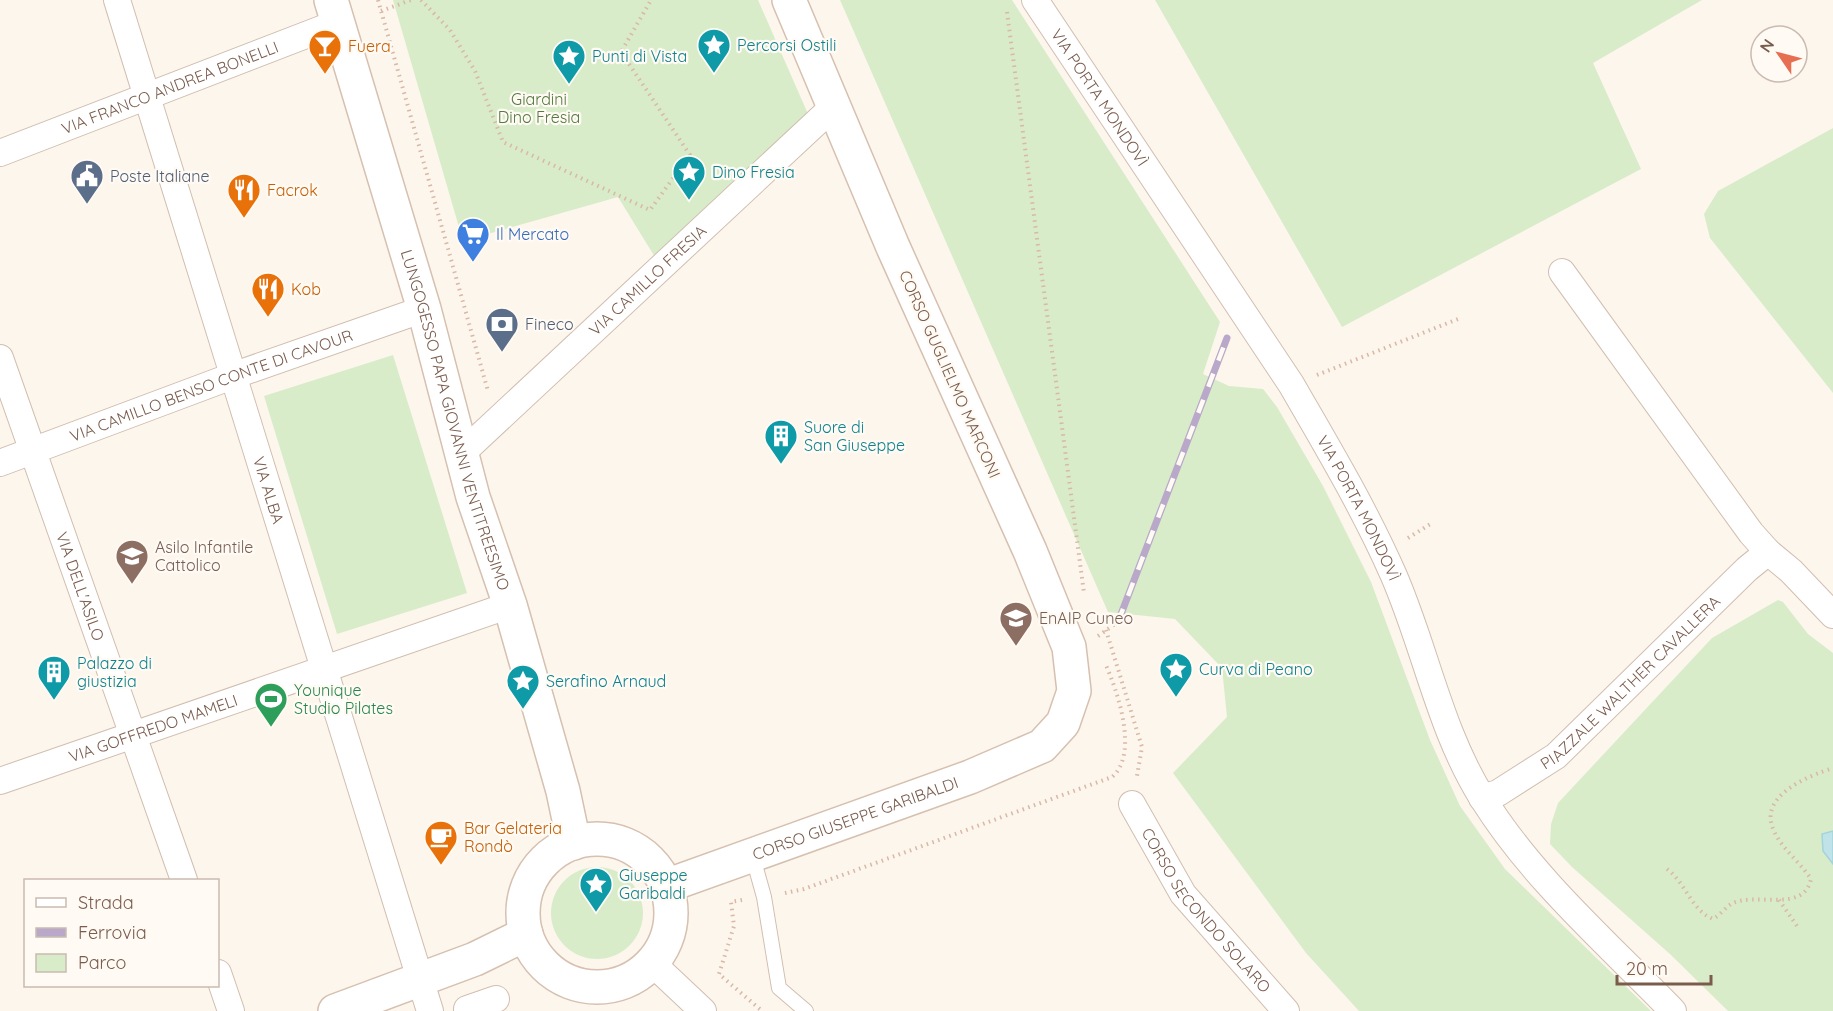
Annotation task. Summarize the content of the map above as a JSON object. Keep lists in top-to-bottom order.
{
  "streets": {
    "street": [
      "VIA FRANCO ANDREA BONELLI",
      "VIA PORTA MONDOVÌ",
      "VIA CAMILLO FRESIA",
      "CORSO GUGLIELMO MARCONI",
      "VIA CAMILLO BENSO CONTE DI CAVOUR",
      "LUNGOGESSO PAPA GIOVANNI VENTITREESIMO",
      "VIA ALBA",
      "VIA DELL'ASILO",
      "PIAZZALE WALTHER CAVALLERA",
      "VIA GOFFREDO MAMELI",
      "CORSO GIUSEPPE GARIBALDI",
      "CORSO SECONDO SOLARO"
    ]
  },
  "crossings": [
    ["VIA FRANCO ANDREA BONELLI", "LUNGOGESSO PAPA GIOVANNI VENTITREESIMO"],
    ["VIA FRANCO ANDREA BONELLI", "VIA ALBA"],
    ["VIA PORTA MONDOVÌ", "PIAZZALE WALTHER CAVALLERA"],
    ["VIA CAMILLO FRESIA", "CORSO GUGLIELMO MARCONI"],
    ["VIA CAMILLO FRESIA", "LUNGOGESSO PAPA GIOVANNI VENTITREESIMO"],
    ["CORSO GUGLIELMO MARCONI", "CORSO GIUSEPPE GARIBALDI"],
    ["VIA CAMILLO BENSO CONTE DI CAVOUR", "LUNGOGESSO PAPA GIOVANNI VENTITREESIMO"],
    ["VIA CAMILLO BENSO CONTE DI CAVOUR", "VIA ALBA"],
    ["VIA CAMILLO BENSO CONTE DI CAVOUR", "VIA DELL'ASILO"],
    ["LUNGOGESSO PAPA GIOVANNI VENTITREESIMO", "VIA GOFFREDO MAMELI"],
    ["LUNGOGESSO PAPA GIOVANNI VENTITREESIMO", "CORSO GIUSEPPE GARIBALDI"],
    ["VIA ALBA", "VIA GOFFREDO MAMELI"],
    ["VIA DELL'ASILO", "VIA GOFFREDO MAMELI"]
  ],
  "parks": ["Giardini Dino Fresia"],
  "places": {
    "place": [
      "Percorsi Ostili",
      "Punti di Vista",
      "Dino Fresia",
      "Curva di Peano",
      "Serafino Arnaud",
      "Giuseppe Garibaldi"
    ],
    "bar": ["Fuera"],
    "public building": ["Poste Italiane"],
    "restaurant": ["Facrok", "Kob"],
    "supermarket": ["Il Mercato"],
    "bank": ["Fineco"],
    "building": ["Suore di San Giuseppe", "Palazzo di giustizia"],
    "school or university": ["Asilo Infantile Cattolico", "EnAIP Cuneo"],
    "sports": ["Younique Studio Pilates"],
    "cafe": ["Bar Gelateria Rondò"]
  },
  "legend": ["Strada", "Ferrovia", "Parco"],
  "scale_bar": "20 m",
  "north": "top left"
}
